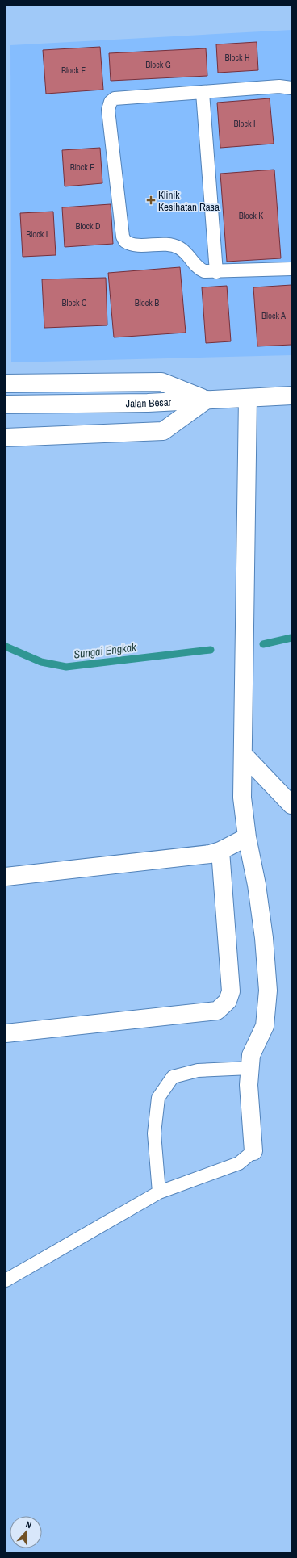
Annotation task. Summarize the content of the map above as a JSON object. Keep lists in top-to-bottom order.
{
  "streets": {
    "street": ["Jalan Besar"]
  },
  "water": ["Sungai Engkak"],
  "places": {
    "health": ["Klinik Kesihatan Rasa"]
  },
  "house_numbers": [
    "Block H",
    "Block G",
    "Block F",
    "Block I",
    "Block E",
    "Block K",
    "Block D",
    "Block L",
    "Block C",
    "Block B",
    "Block A"
  ],
  "north": "top"
}
